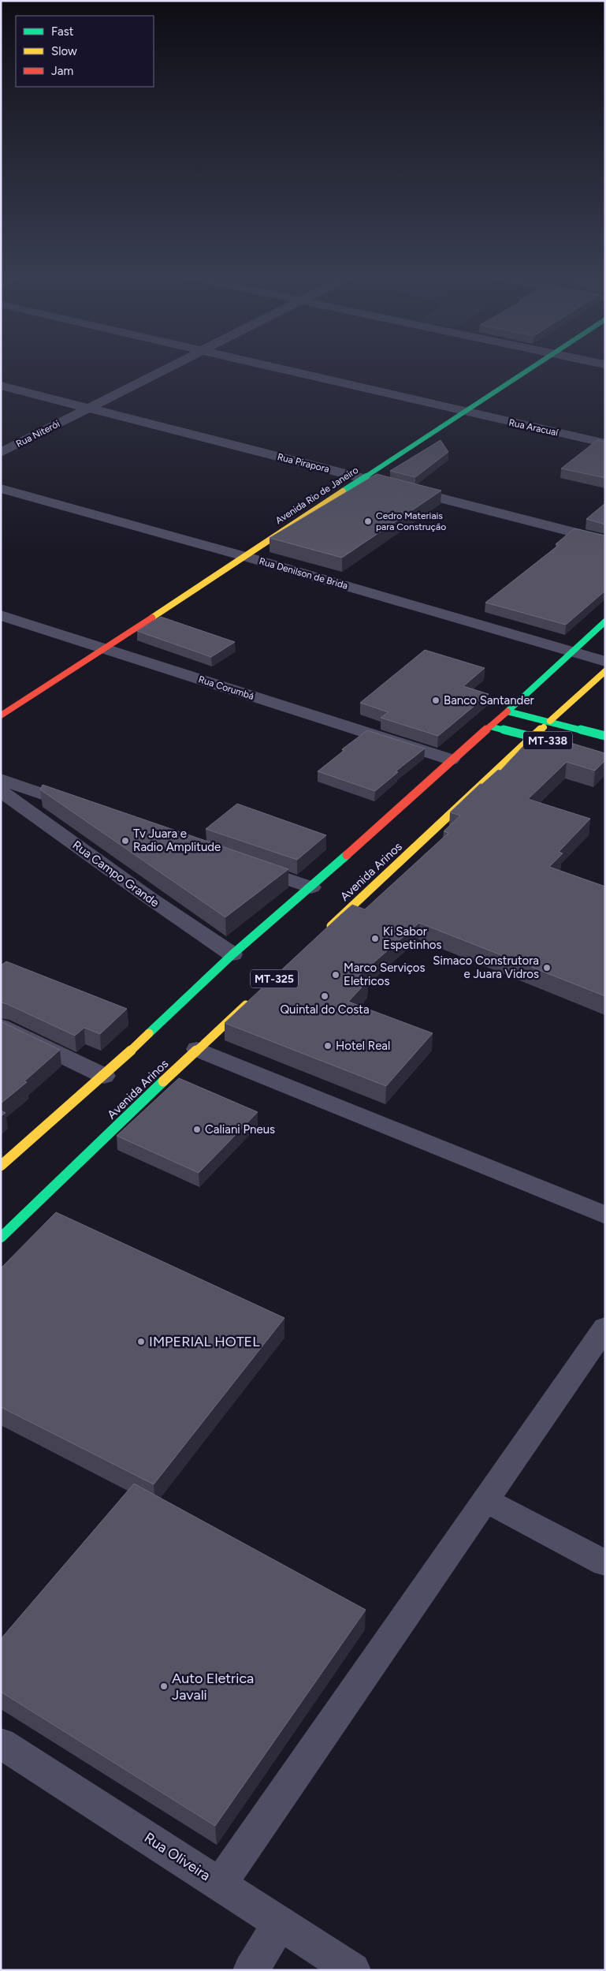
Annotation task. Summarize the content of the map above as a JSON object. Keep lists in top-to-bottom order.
{
  "streets": {
    "main road": [
      "Avenida Rio de Janeiro",
      "MT-338",
      "Avenida Arinos",
      "MT-325"
    ],
    "street": [
      "Rua Aracuaí",
      "Rua Niterói",
      "Rua Pirapora",
      "Rua Denilson de Brida",
      "Rua Corumbá",
      "Rua Campo Grande",
      "Rua Oliveira"
    ]
  },
  "crossings": [
    ["Rua Aracuaí", "Avenida Rio de Janeiro"],
    ["Rua Niterói", "Rua Pirapora"],
    ["Rua Pirapora", "Avenida Rio de Janeiro"],
    ["Avenida Rio de Janeiro", "Rua Denilson de Brida"],
    ["Avenida Rio de Janeiro", "Rua Corumbá"],
    ["MT-338", "Avenida Arinos"]
  ],
  "places": [
    "Cedro Materiais para Construção",
    "Banco Santander",
    "Tv Juara e Radio Amplitude",
    "Ki Sabor Espetinhos",
    "Simaco Construtora e Juara Vidros",
    "Marco Serviços Eletricos",
    "Quintal do Costa",
    "Hotel Real",
    "Caliani Pneus",
    "IMPERIAL HOTEL",
    "Auto Eletrica Javali"
  ],
  "legend": ["Fast", "Slow", "Jam"]
}
